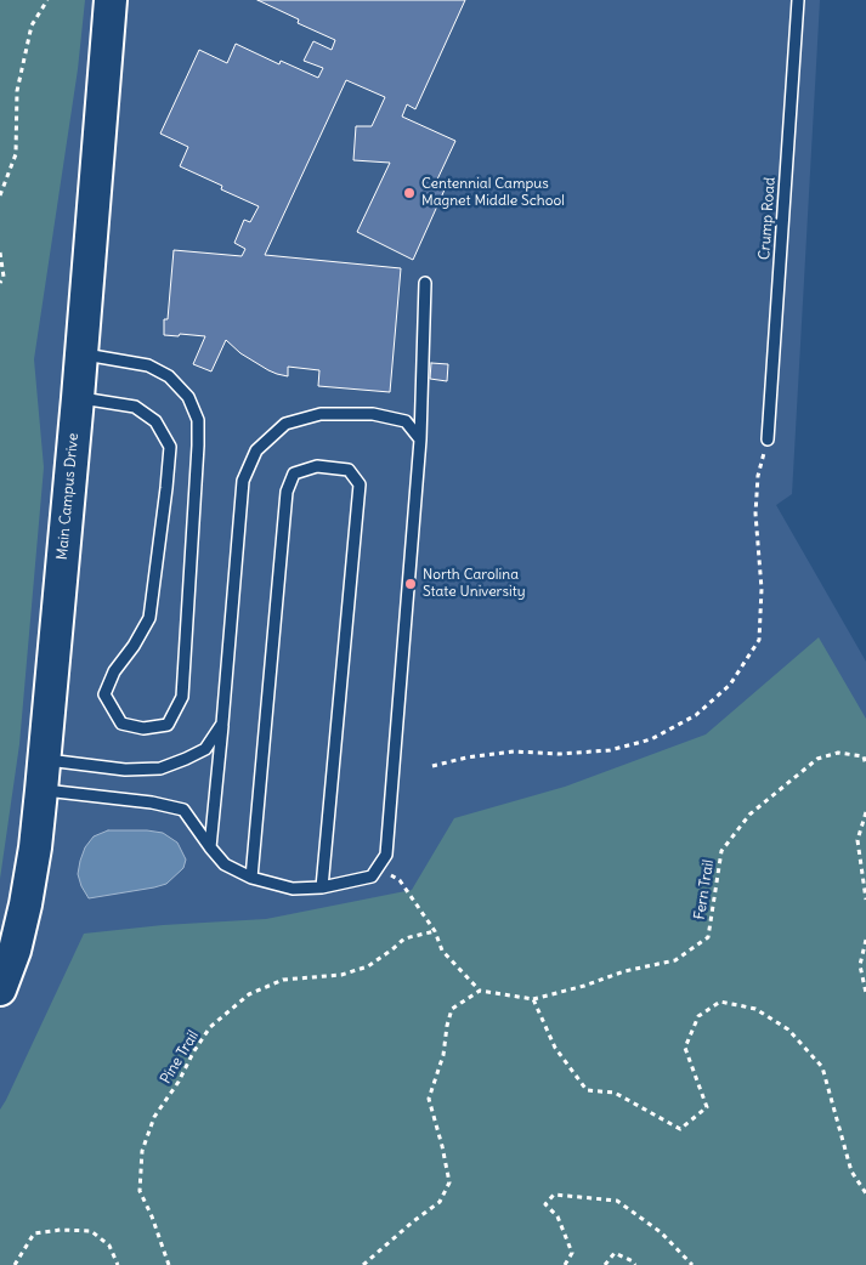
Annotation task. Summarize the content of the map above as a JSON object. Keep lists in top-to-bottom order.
{
  "streets": {
    "main road": ["Main Campus Drive"],
    "lane": ["Crump Road"],
    "path": ["Fern Trail", "Pine Trail"]
  },
  "places": ["Centennial Campus Magnet Middle School", "North Carolina State University"]
}
